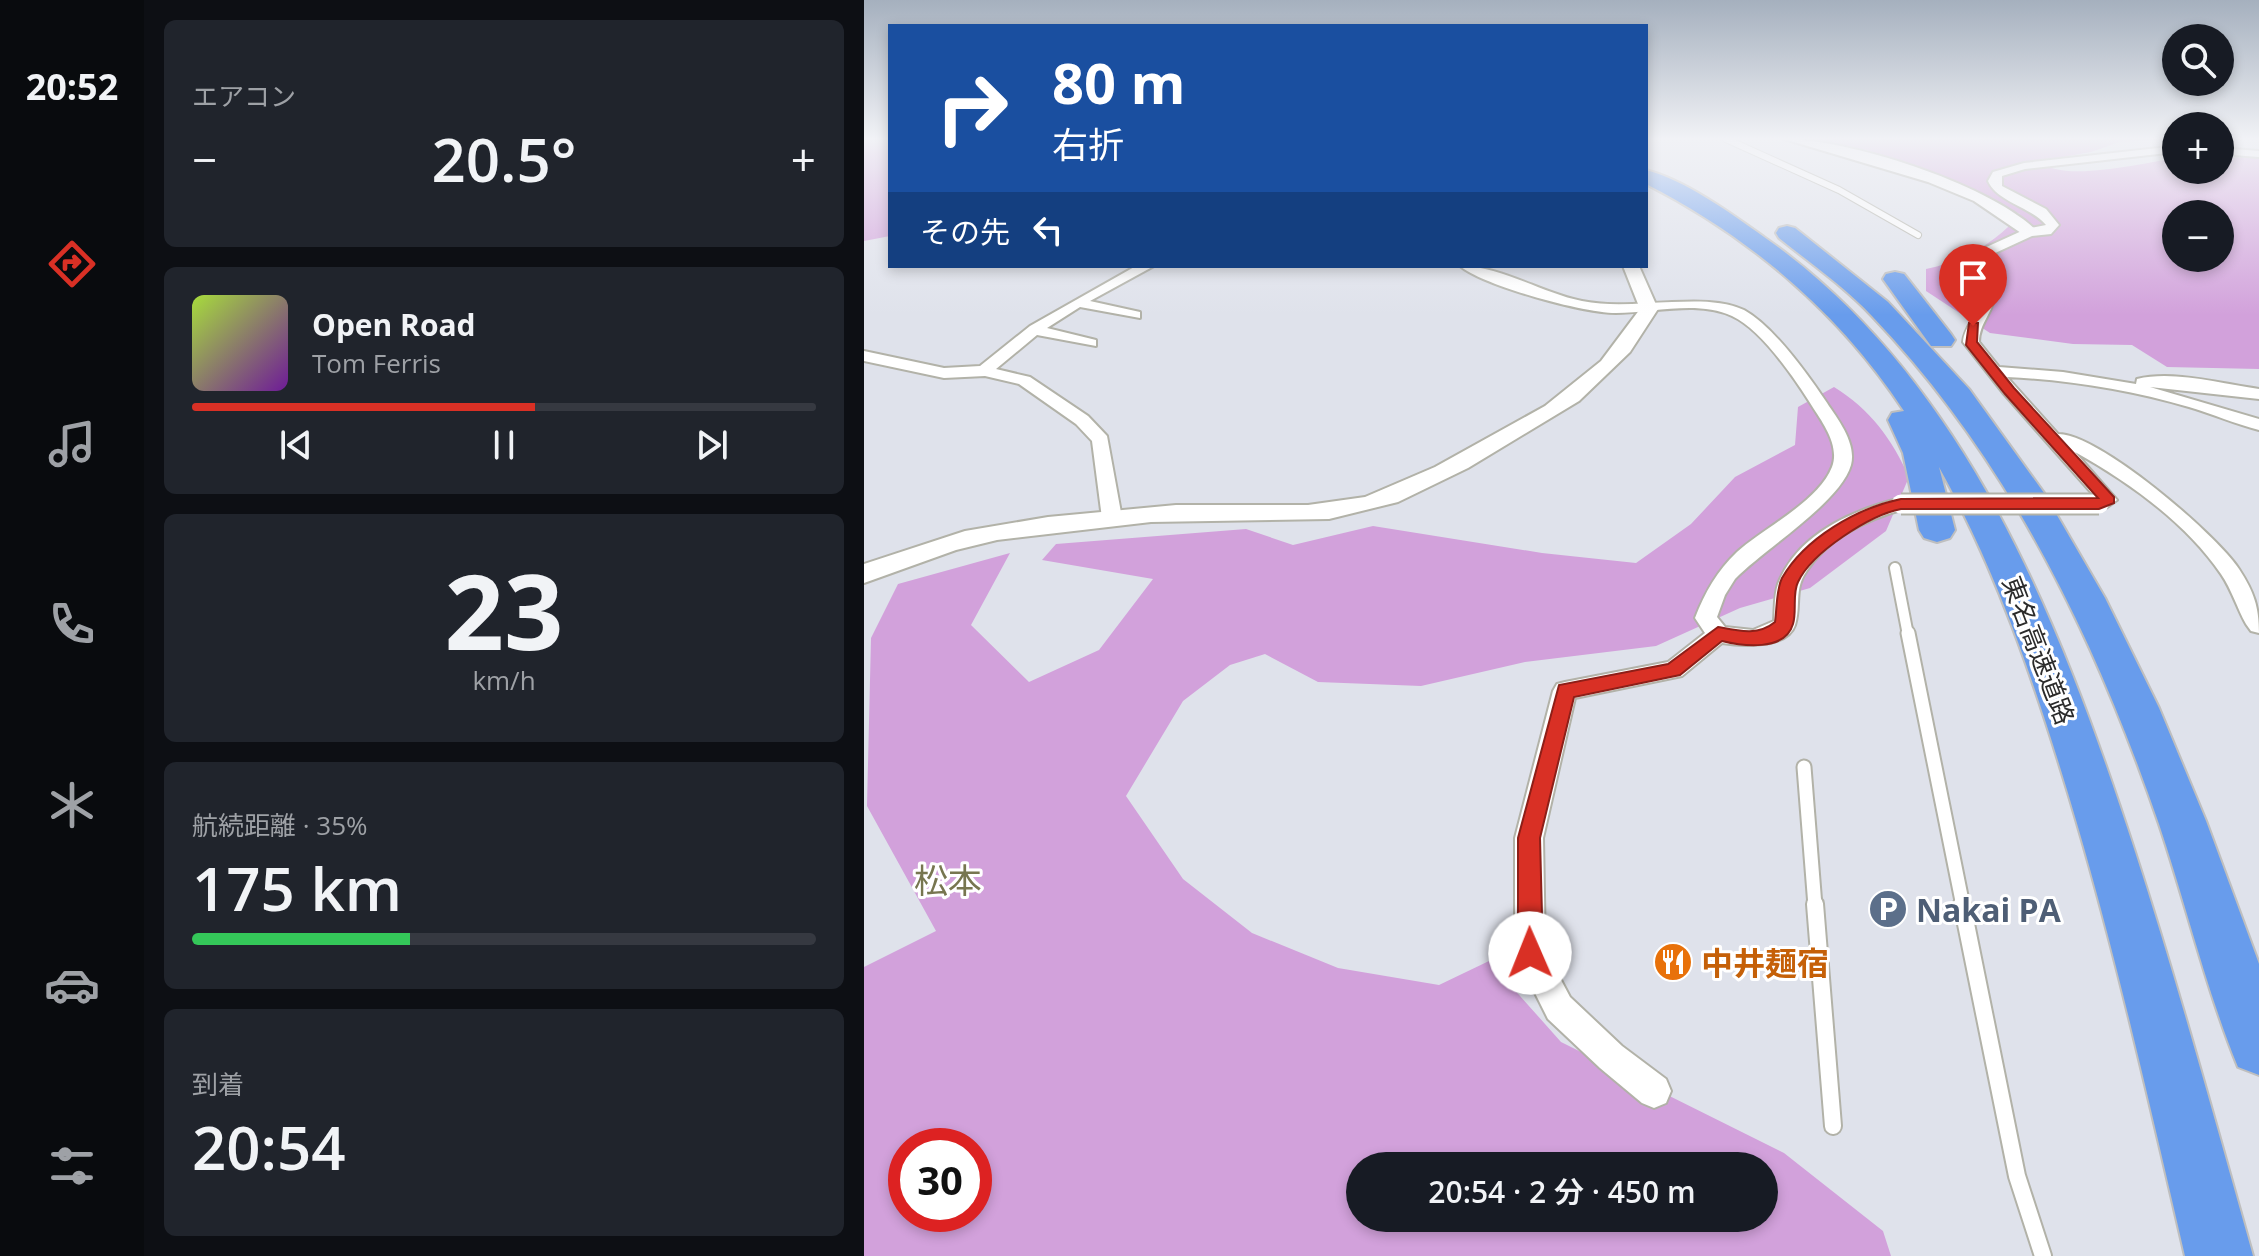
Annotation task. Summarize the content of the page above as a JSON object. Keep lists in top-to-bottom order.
{
  "streets": {
    "highway": ["東名高速道路"]
  },
  "districts": ["松本"],
  "places": {
    "parking": ["Nakai PA"],
    "restaurant": ["中井麺宿"]
  },
  "page": {
    "tabs": "20:52",
    "tile": [
      "エアコン",
      ["23", "km/h"],
      ["航続距離 · 35%", "175 km"],
      ["到着", "20:54"]
    ],
    "map_buttons": ["+", "−"],
    "turn": ["80 m", "右折"],
    "heat": ["−", "20.5°", "+"],
    "then": "その先",
    "song": ["Open Road", "Tom Ferris"],
    "limit": "30",
    "trip": "20:54 · 2 分 · 450 m"
  }
}
